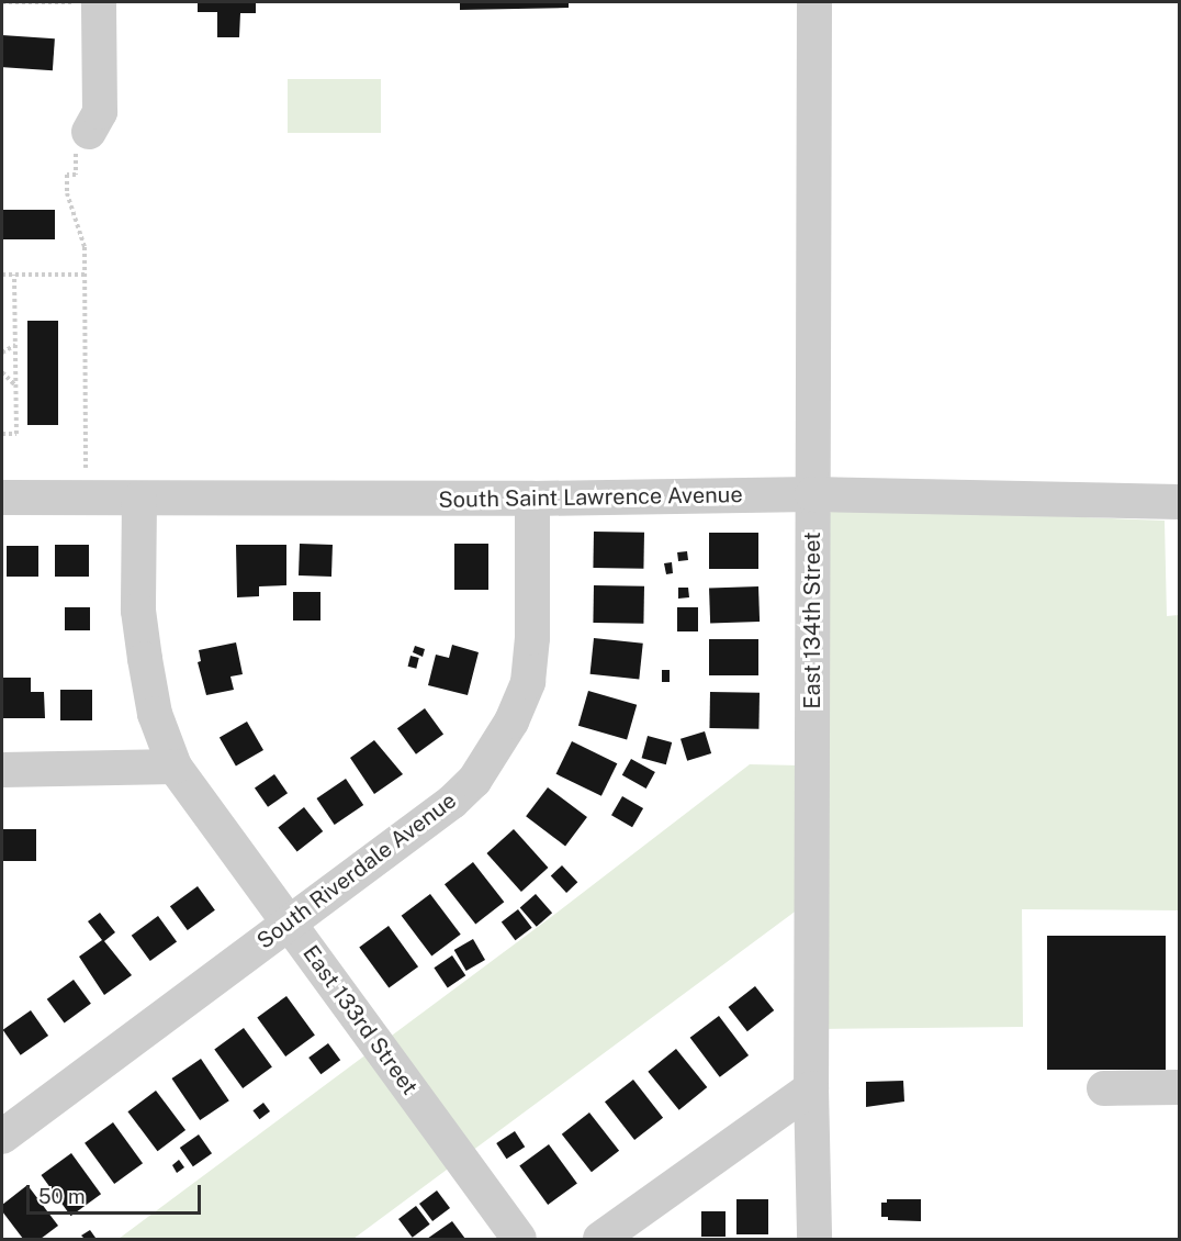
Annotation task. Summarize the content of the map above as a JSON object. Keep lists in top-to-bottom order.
{
  "streets": {
    "street": [
      "South Saint Lawrence Avenue",
      "East 134th Street",
      "South Riverdale Avenue",
      "East 133rd Street"
    ]
  },
  "crossings": [
    ["South Saint Lawrence Avenue", "East 134th Street"],
    ["South Saint Lawrence Avenue", "South Riverdale Avenue"],
    ["South Saint Lawrence Avenue", "East 133rd Street"],
    ["South Riverdale Avenue", "East 133rd Street"]
  ],
  "scale_bar": "50 m"
}
